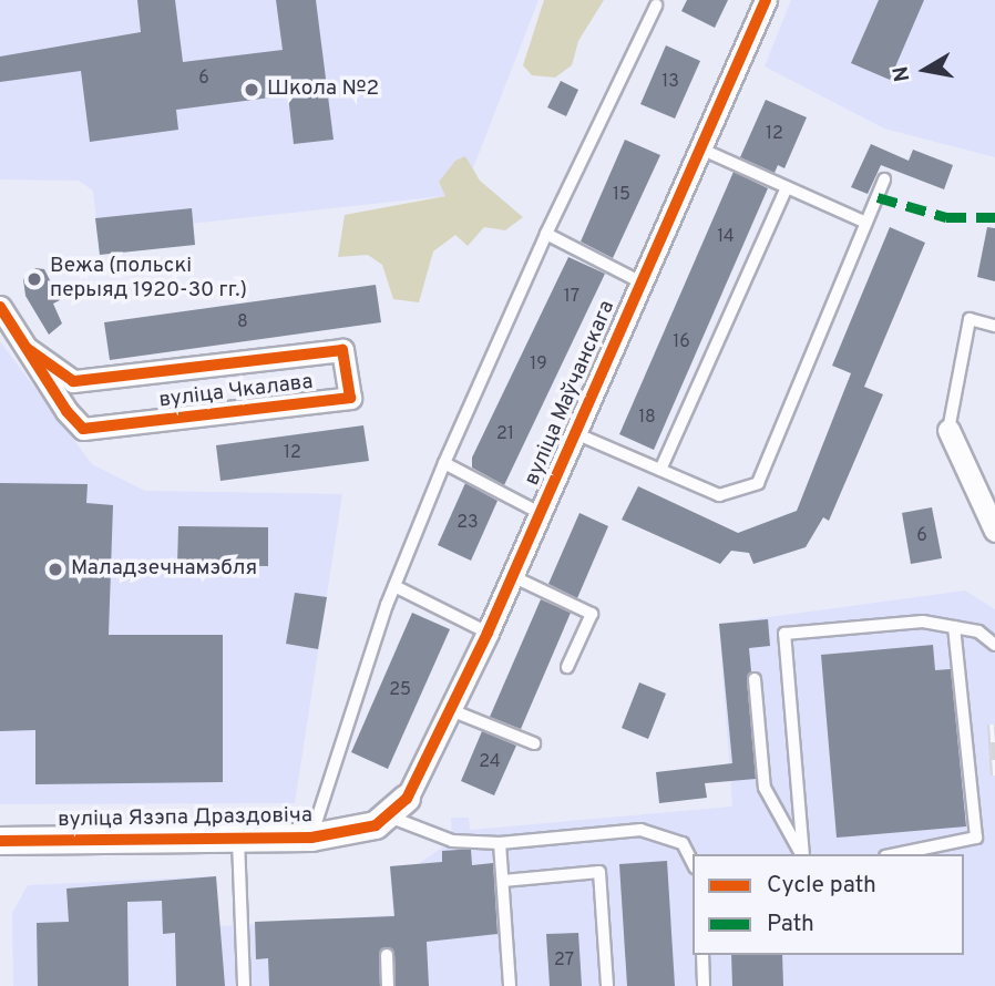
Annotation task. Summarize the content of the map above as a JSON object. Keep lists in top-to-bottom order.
{
  "streets": {
    "street": ["вуліца Чкалава", "вуліца Маўчанскага", "вуліца Язэпа Драздовіча"]
  },
  "crossings": [
    ["вуліца Маўчанскага", "вуліца Язэпа Драздовіча"]
  ],
  "places": ["Школа №2", "Вежа (польскі перыяд 1920-30 гг.)", "Маладзечнамэбля"],
  "house_numbers": [
    "6",
    "13",
    "12",
    "15",
    "14",
    "17",
    "8",
    "16",
    "19",
    "18",
    "21",
    "12",
    "23",
    "6",
    "25",
    "24",
    "27"
  ],
  "legend": ["Cycle path", "Path"],
  "north": "left"
}
